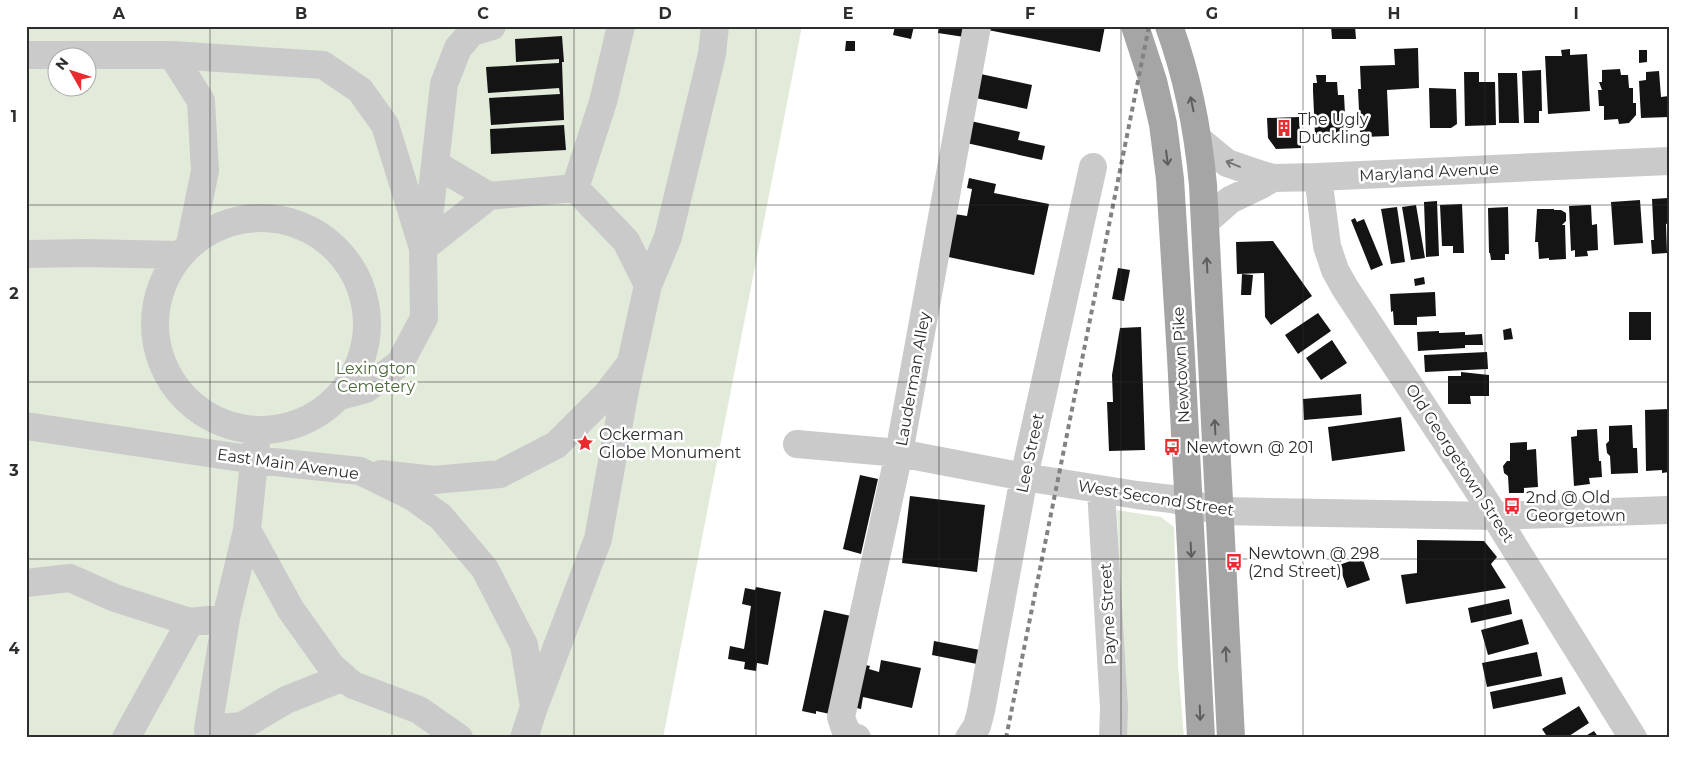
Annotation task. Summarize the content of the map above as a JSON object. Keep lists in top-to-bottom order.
{
  "streets": {
    "main road": ["Newtown Pike"],
    "street": [
      "Maryland Avenue",
      "Lauderman Alley",
      "Lee Street",
      "Old Georgetown Street",
      "East Main Avenue",
      "West Second Street",
      "Payne Street"
    ]
  },
  "crossings": [
    ["Maryland Avenue", "Newtown Pike"],
    ["Maryland Avenue", "Old Georgetown Street"],
    ["Newtown Pike", "West Second Street"],
    ["Lauderman Alley", "West Second Street"],
    ["Lee Street", "West Second Street"],
    ["Old Georgetown Street", "West Second Street"],
    ["West Second Street", "Payne Street"]
  ],
  "parks": ["Lexington Cemetery"],
  "places": {
    "building": ["The Ugly Duckling"],
    "place": ["Ockerman Globe Monument"],
    "bus stop": ["Newtown @ 201", "2nd @ Old Georgetown", "Newtown @ 298 (2nd Street)"]
  },
  "north": "top left",
  "grid": {
    "columns": [
      "A",
      "B",
      "C",
      "D",
      "E",
      "F",
      "G",
      "H",
      "I"
    ],
    "rows": [
      "1",
      "2",
      "3",
      "4"
    ]
  }
}
